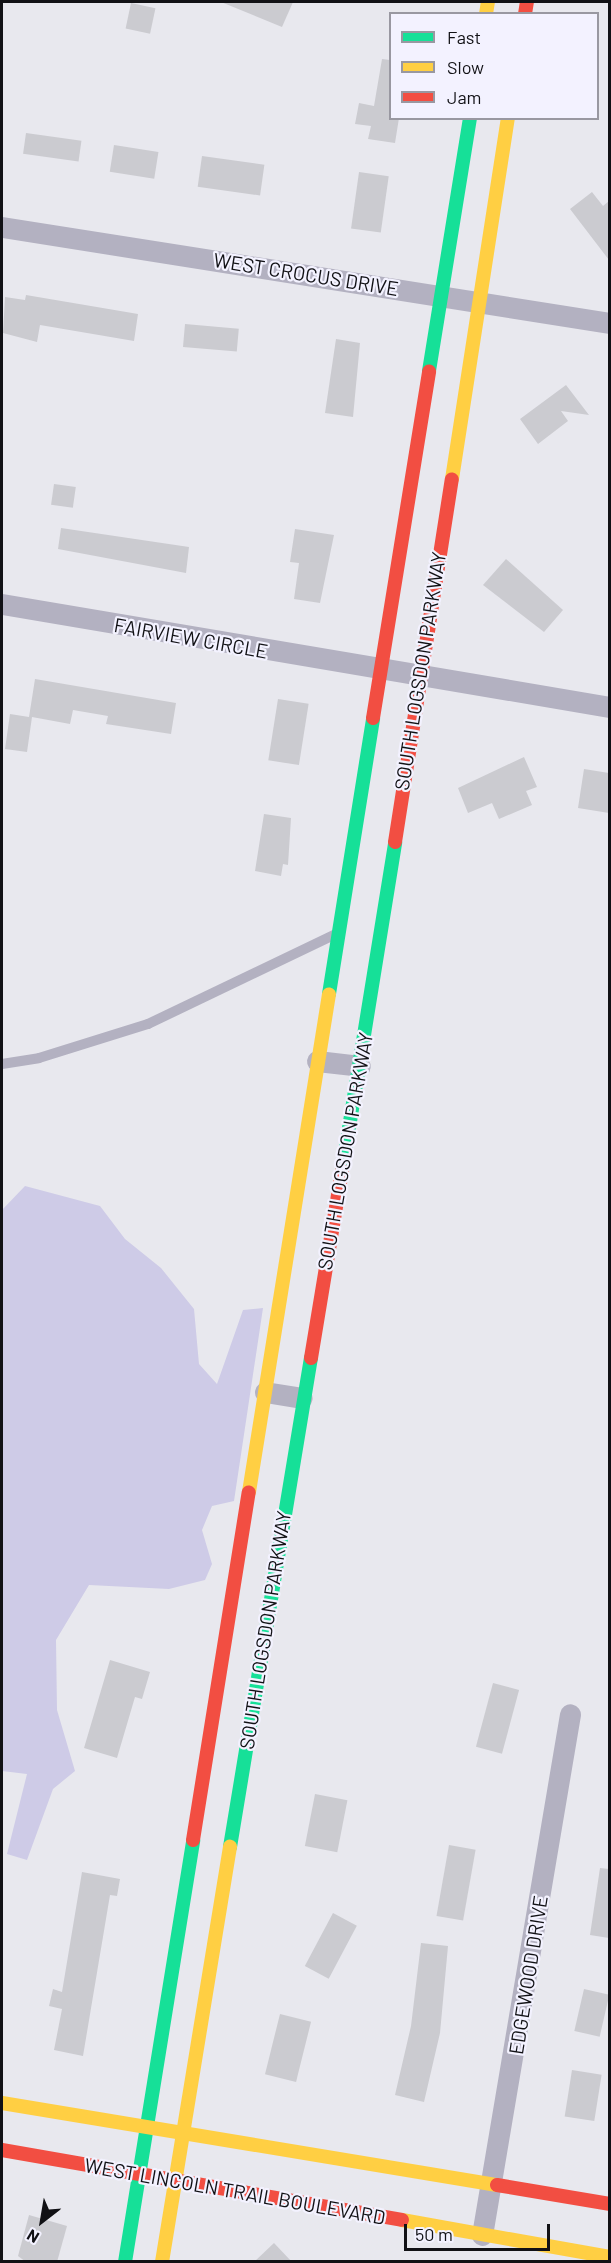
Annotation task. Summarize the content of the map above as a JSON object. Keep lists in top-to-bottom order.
{
  "streets": {
    "main road": ["SOUTH LOGSDON PARKWAY", "WEST LINCOLN TRAIL BOULEVARD"],
    "street": ["WEST CROCUS DRIVE", "FAIRVIEW CIRCLE", "EDGEWOOD DRIVE"]
  },
  "crossings": [
    ["WEST CROCUS DRIVE", "SOUTH LOGSDON PARKWAY"],
    ["FAIRVIEW CIRCLE", "SOUTH LOGSDON PARKWAY"],
    ["SOUTH LOGSDON PARKWAY", "WEST LINCOLN TRAIL BOULEVARD"],
    ["EDGEWOOD DRIVE", "WEST LINCOLN TRAIL BOULEVARD"]
  ],
  "legend": ["Fast", "Slow", "Jam"],
  "scale_bar": "50 m",
  "north": "bottom left"
}
